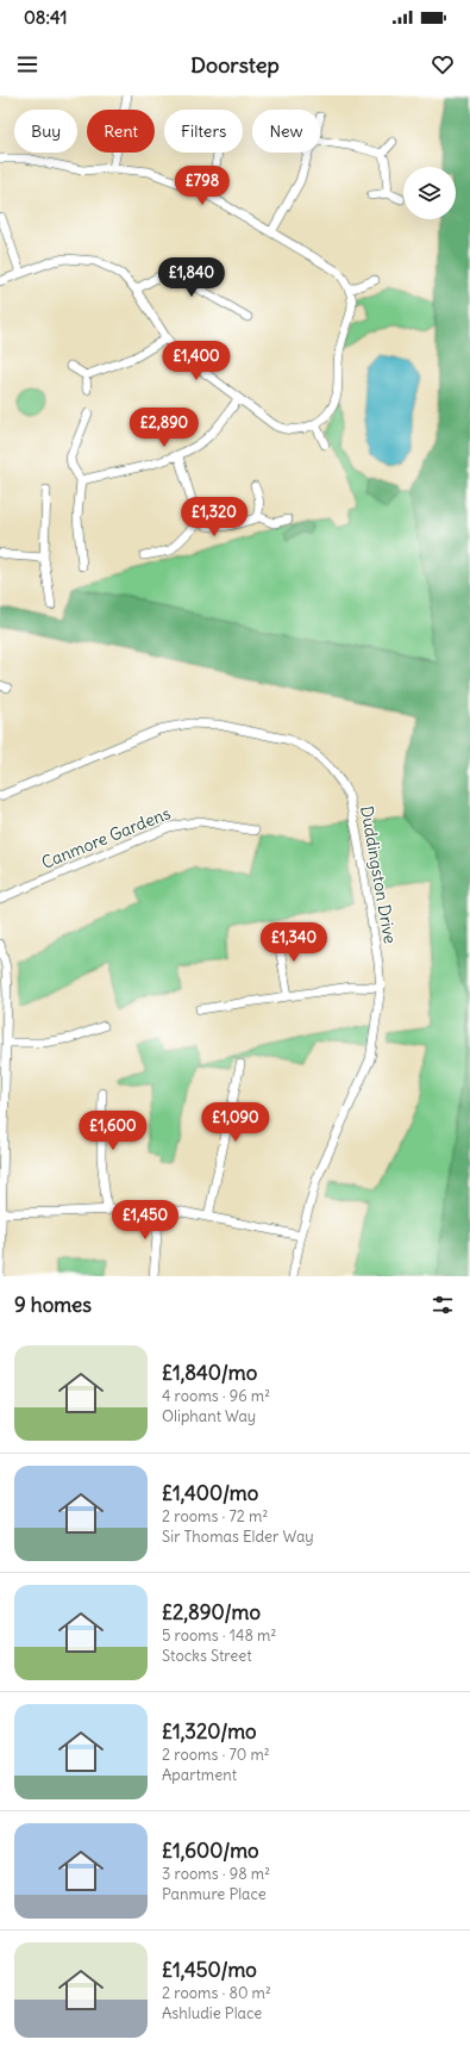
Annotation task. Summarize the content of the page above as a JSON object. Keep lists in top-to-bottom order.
{
  "streets": {
    "street": ["Canmore Gardens", "Duddingston Drive"]
  },
  "page": {
    "status": "08:41",
    "header": "Doorstep",
    "chip": [
      "Buy",
      "Rent",
      "Filters",
      "New"
    ],
    "price": [
      "£798",
      "£1,840",
      "£1,400",
      "£2,890",
      "£1,320",
      "£1,340",
      "£1,090",
      "£1,600",
      "£1,450"
    ],
    "heading": "9 homes",
    "list": [
      {
        "name": "£1,840/mo",
        "note": "4 rooms · 96 m² · Oliphant Way"
      },
      {
        "name": "£1,400/mo",
        "note": "2 rooms · 72 m² · Sir Thomas Elder Way"
      },
      {
        "name": "£2,890/mo",
        "note": "5 rooms · 148 m² · Stocks Street"
      },
      {
        "name": "£1,320/mo",
        "note": "2 rooms · 70 m² · Apartment"
      },
      {
        "name": "£1,600/mo",
        "note": "3 rooms · 98 m² · Panmure Place"
      },
      {
        "name": "£1,450/mo",
        "note": "2 rooms · 80 m² · Ashludie Place"
      }
    ]
  }
}
